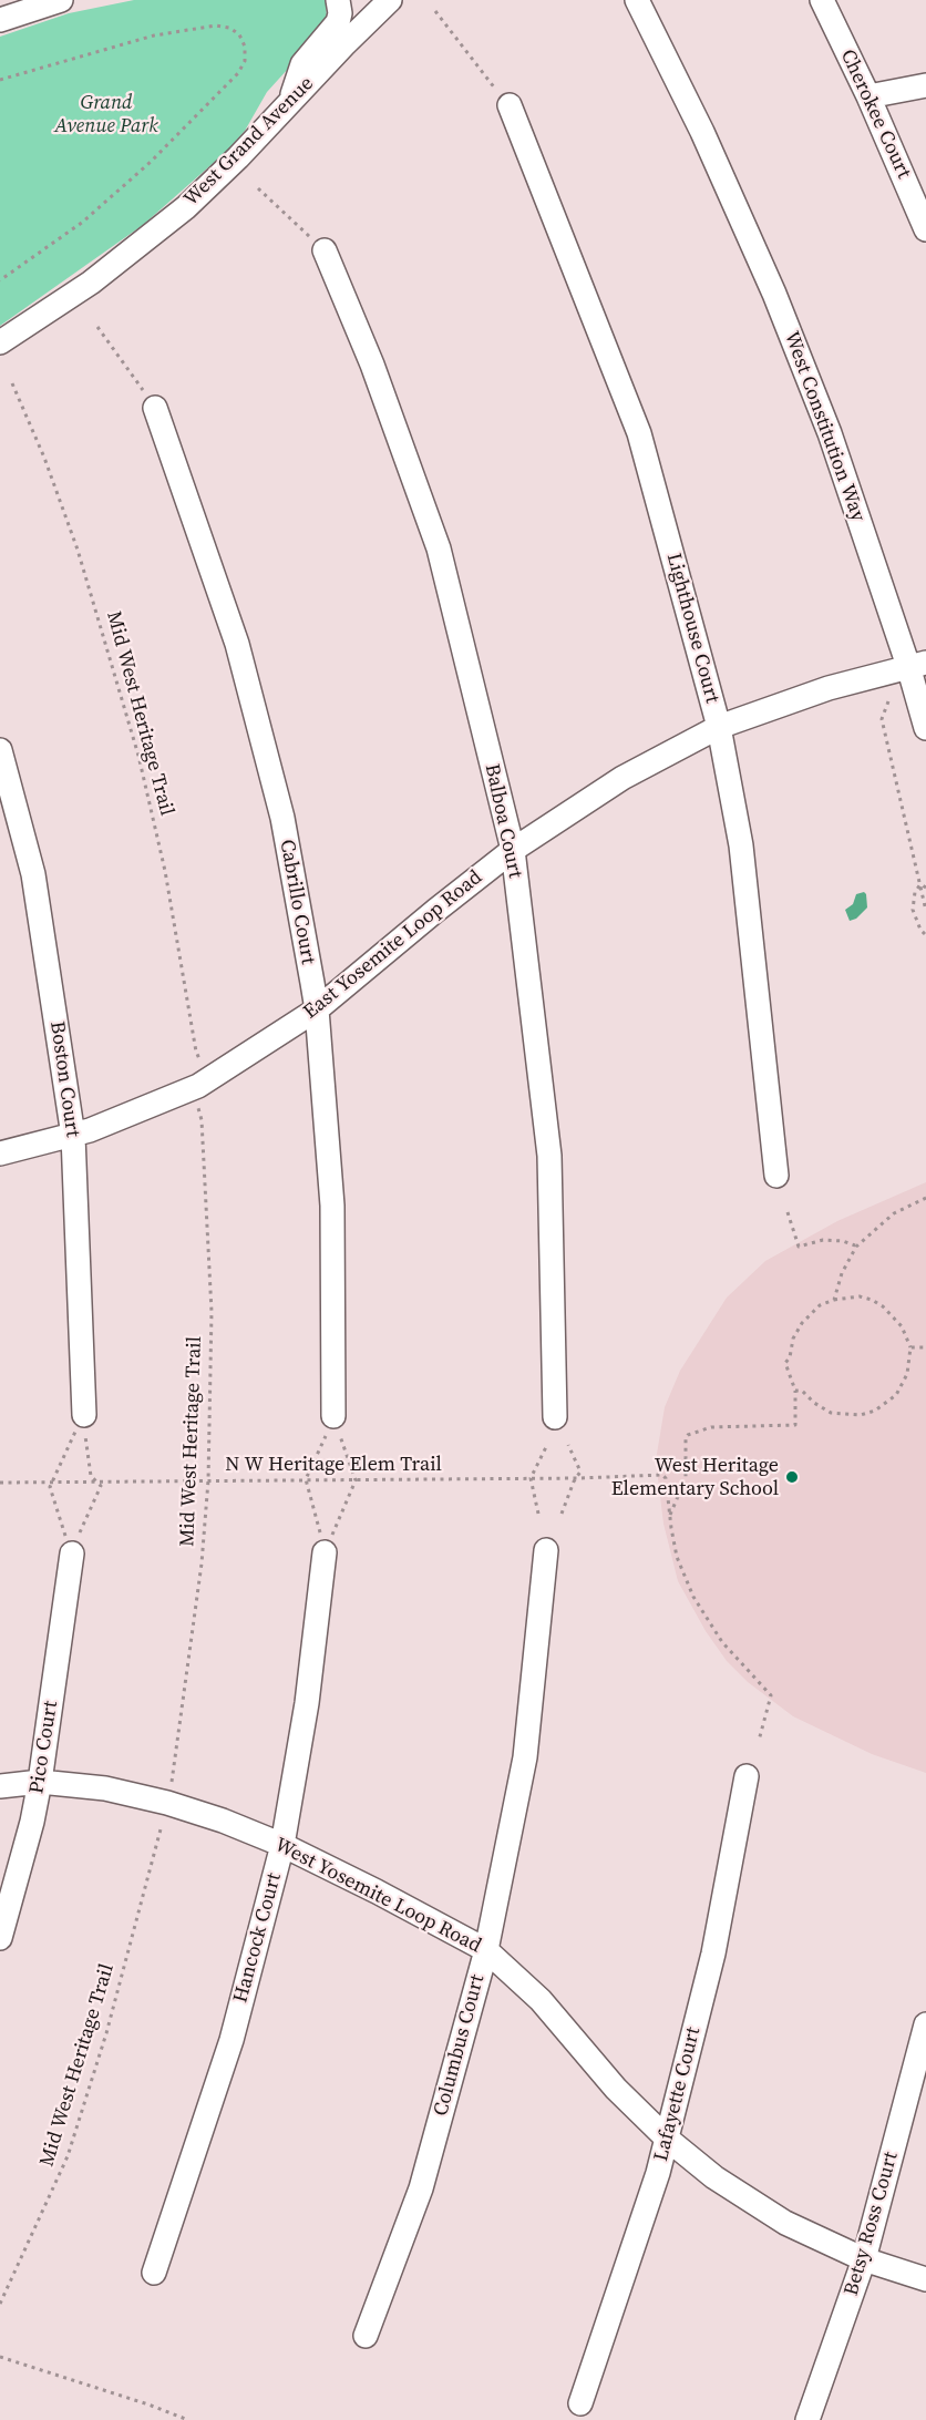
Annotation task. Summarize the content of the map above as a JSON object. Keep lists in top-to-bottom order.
{
  "streets": {
    "street": [
      "Cherokee Court",
      "West Grand Avenue",
      "West Constitution Way",
      "Lighthouse Court",
      "Balboa Court",
      "Cabrillo Court",
      "East Yosemite Loop Road",
      "Boston Court",
      "Pico Court",
      "West Yosemite Loop Road",
      "Hancock Court",
      "Columbus Court",
      "Lafayette Court",
      "Betsy Ross Court"
    ],
    "path": ["Mid West Heritage Trail", "N W Heritage Elem Trail"]
  },
  "crossings": [
    ["West Constitution Way", "East Yosemite Loop Road"],
    ["Lighthouse Court", "East Yosemite Loop Road"],
    ["Mid West Heritage Trail", "N W Heritage Elem Trail"],
    ["Balboa Court", "East Yosemite Loop Road"],
    ["Cabrillo Court", "East Yosemite Loop Road"],
    ["East Yosemite Loop Road", "Boston Court"],
    ["Pico Court", "West Yosemite Loop Road"],
    ["West Yosemite Loop Road", "Hancock Court"],
    ["West Yosemite Loop Road", "Columbus Court"],
    ["West Yosemite Loop Road", "Lafayette Court"],
    ["West Yosemite Loop Road", "Betsy Ross Court"]
  ],
  "parks": ["Grand Avenue Park"],
  "places": ["West Heritage Elementary School"]
}
